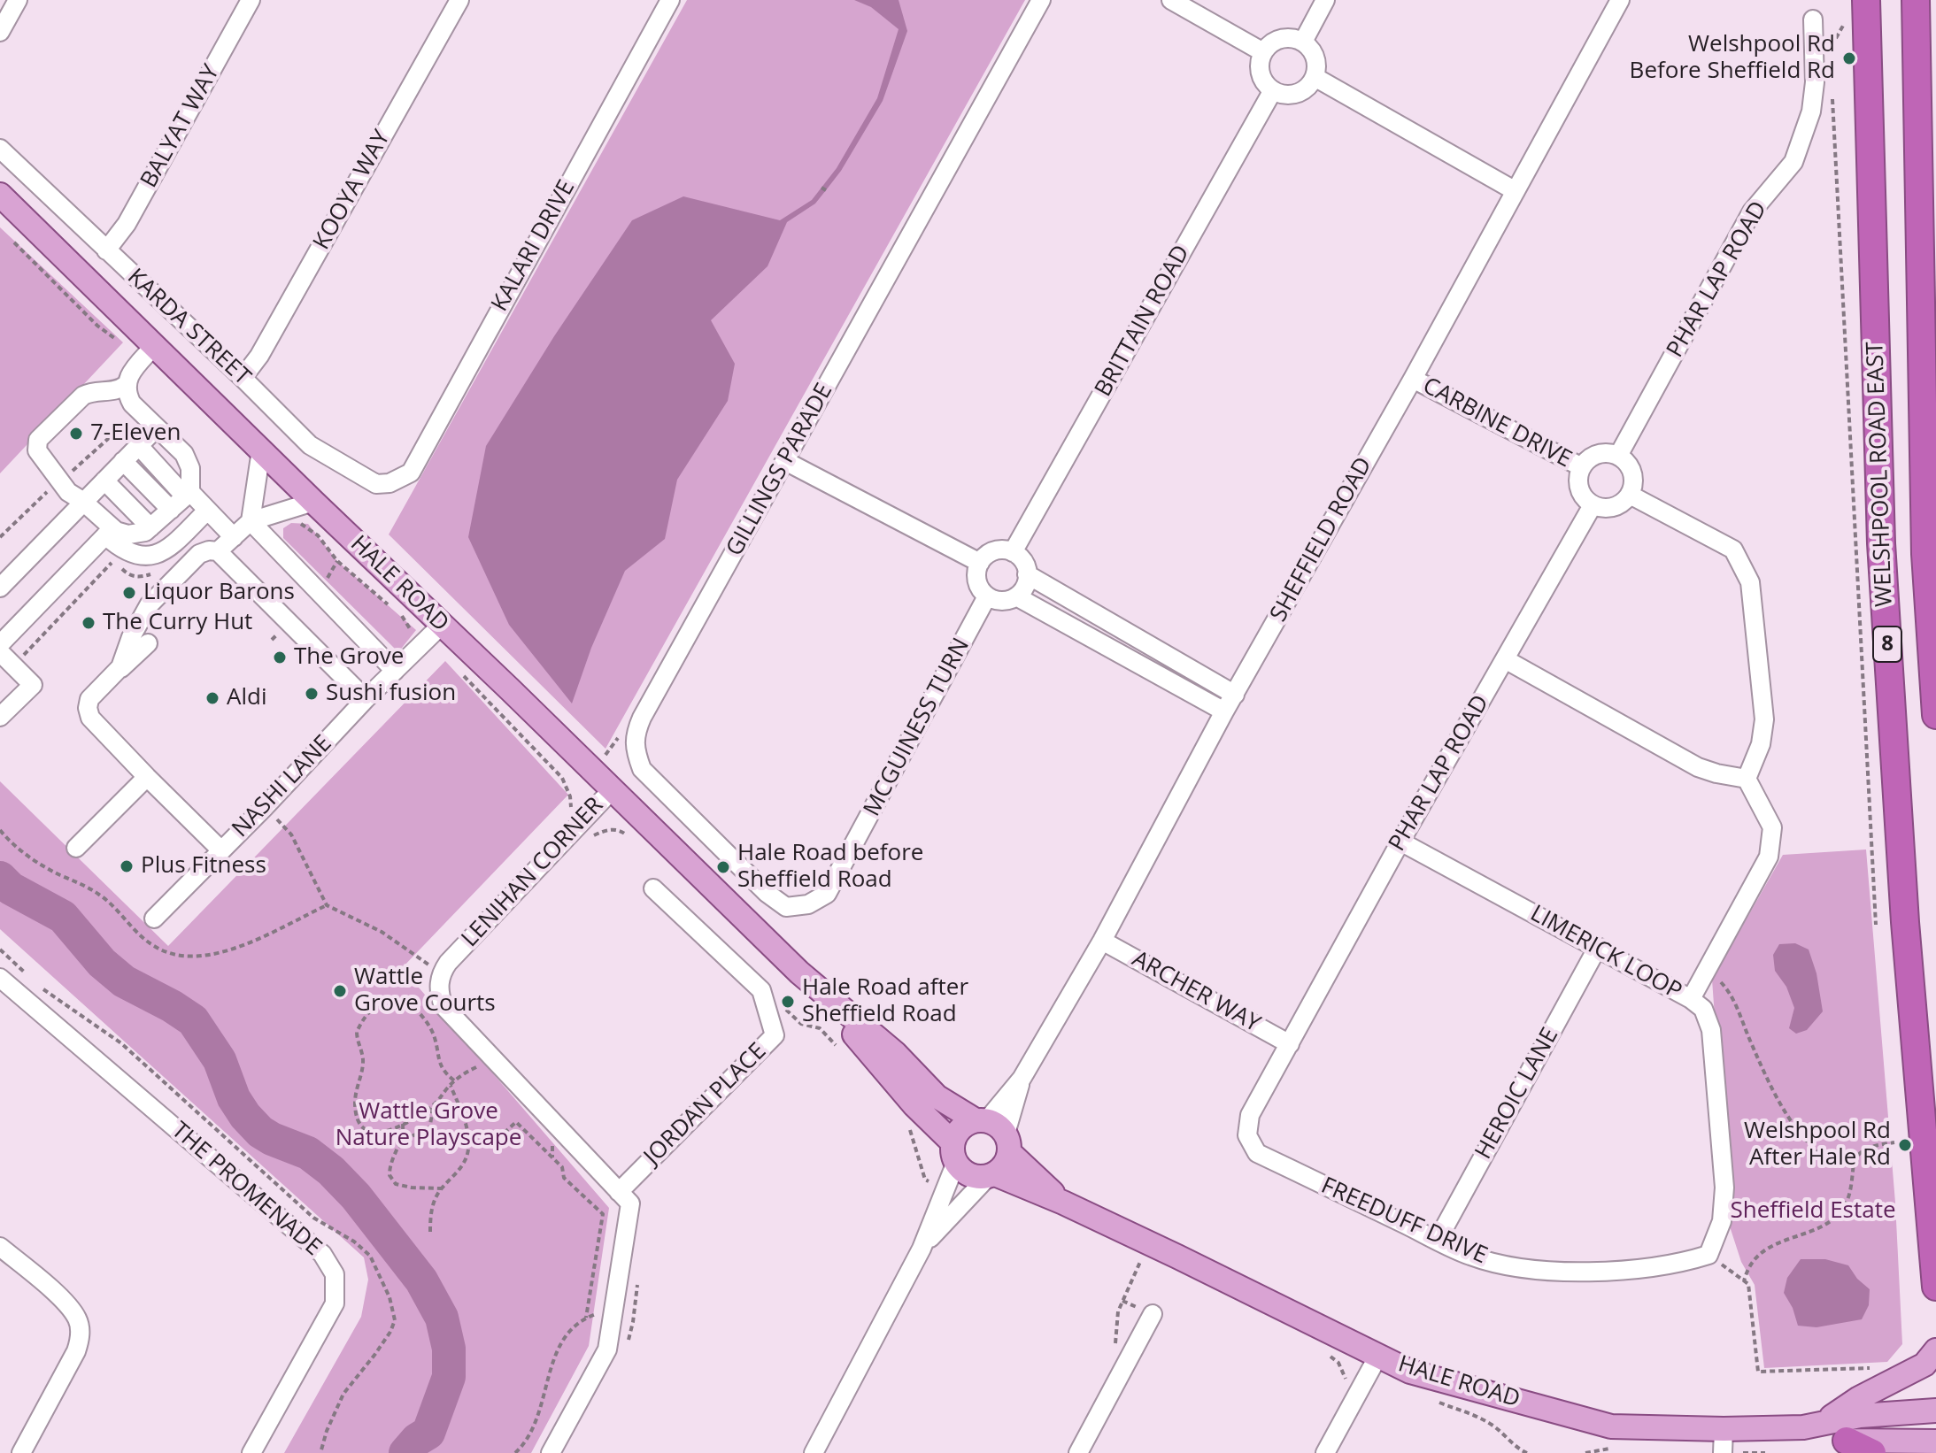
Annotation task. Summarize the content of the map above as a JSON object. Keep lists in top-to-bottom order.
{
  "streets": {
    "highway": ["WELSHPOOL ROAD EAST", "8"],
    "main road": ["HALE ROAD"],
    "street": [
      "BALYAT WAY",
      "KOOYA WAY",
      "KALARI DRIVE",
      "PHAR LAP ROAD",
      "BRITTAIN ROAD",
      "KARDA STREET",
      "CARBINE DRIVE",
      "GILLINGS PARADE",
      "SHEFFIELD ROAD",
      "MCGUINESS TURN",
      "NASHI LANE",
      "LENIHAN CORNER",
      "LIMERICK LOOP",
      "ARCHER WAY",
      "HEROIC LANE",
      "JORDAN PLACE",
      "THE PROMENADE",
      "FREEDUFF DRIVE"
    ]
  },
  "crossings": [
    ["BALYAT WAY", "KARDA STREET"],
    ["KOOYA WAY", "KARDA STREET"],
    ["KALARI DRIVE", "KARDA STREET"],
    ["PHAR LAP ROAD", "CARBINE DRIVE"],
    ["PHAR LAP ROAD", "LIMERICK LOOP"],
    ["PHAR LAP ROAD", "ARCHER WAY"],
    ["PHAR LAP ROAD", "FREEDUFF DRIVE"],
    ["BRITTAIN ROAD", "MCGUINESS TURN"],
    ["CARBINE DRIVE", "SHEFFIELD ROAD"],
    ["GILLINGS PARADE", "MCGUINESS TURN"],
    ["SHEFFIELD ROAD", "HALE ROAD"],
    ["SHEFFIELD ROAD", "ARCHER WAY"],
    ["HALE ROAD", "NASHI LANE"],
    ["HALE ROAD", "LENIHAN CORNER"],
    ["LIMERICK LOOP", "HEROIC LANE"],
    ["ARCHER WAY", "FREEDUFF DRIVE"],
    ["HEROIC LANE", "FREEDUFF DRIVE"]
  ],
  "parks": ["Wattle Grove Nature Playscape", "Sheffield Estate"],
  "places": [
    "Welshpool Rd Before Sheffield Rd",
    "7-Eleven",
    "Liquor Barons",
    "The Curry Hut",
    "The Grove",
    "Sushi fusion",
    "Aldi",
    "Plus Fitness",
    "Hale Road before Sheffield Road",
    "Wattle Grove Courts",
    "Hale Road after Sheffield Road",
    "Welshpool Rd After Hale Rd"
  ]
}
